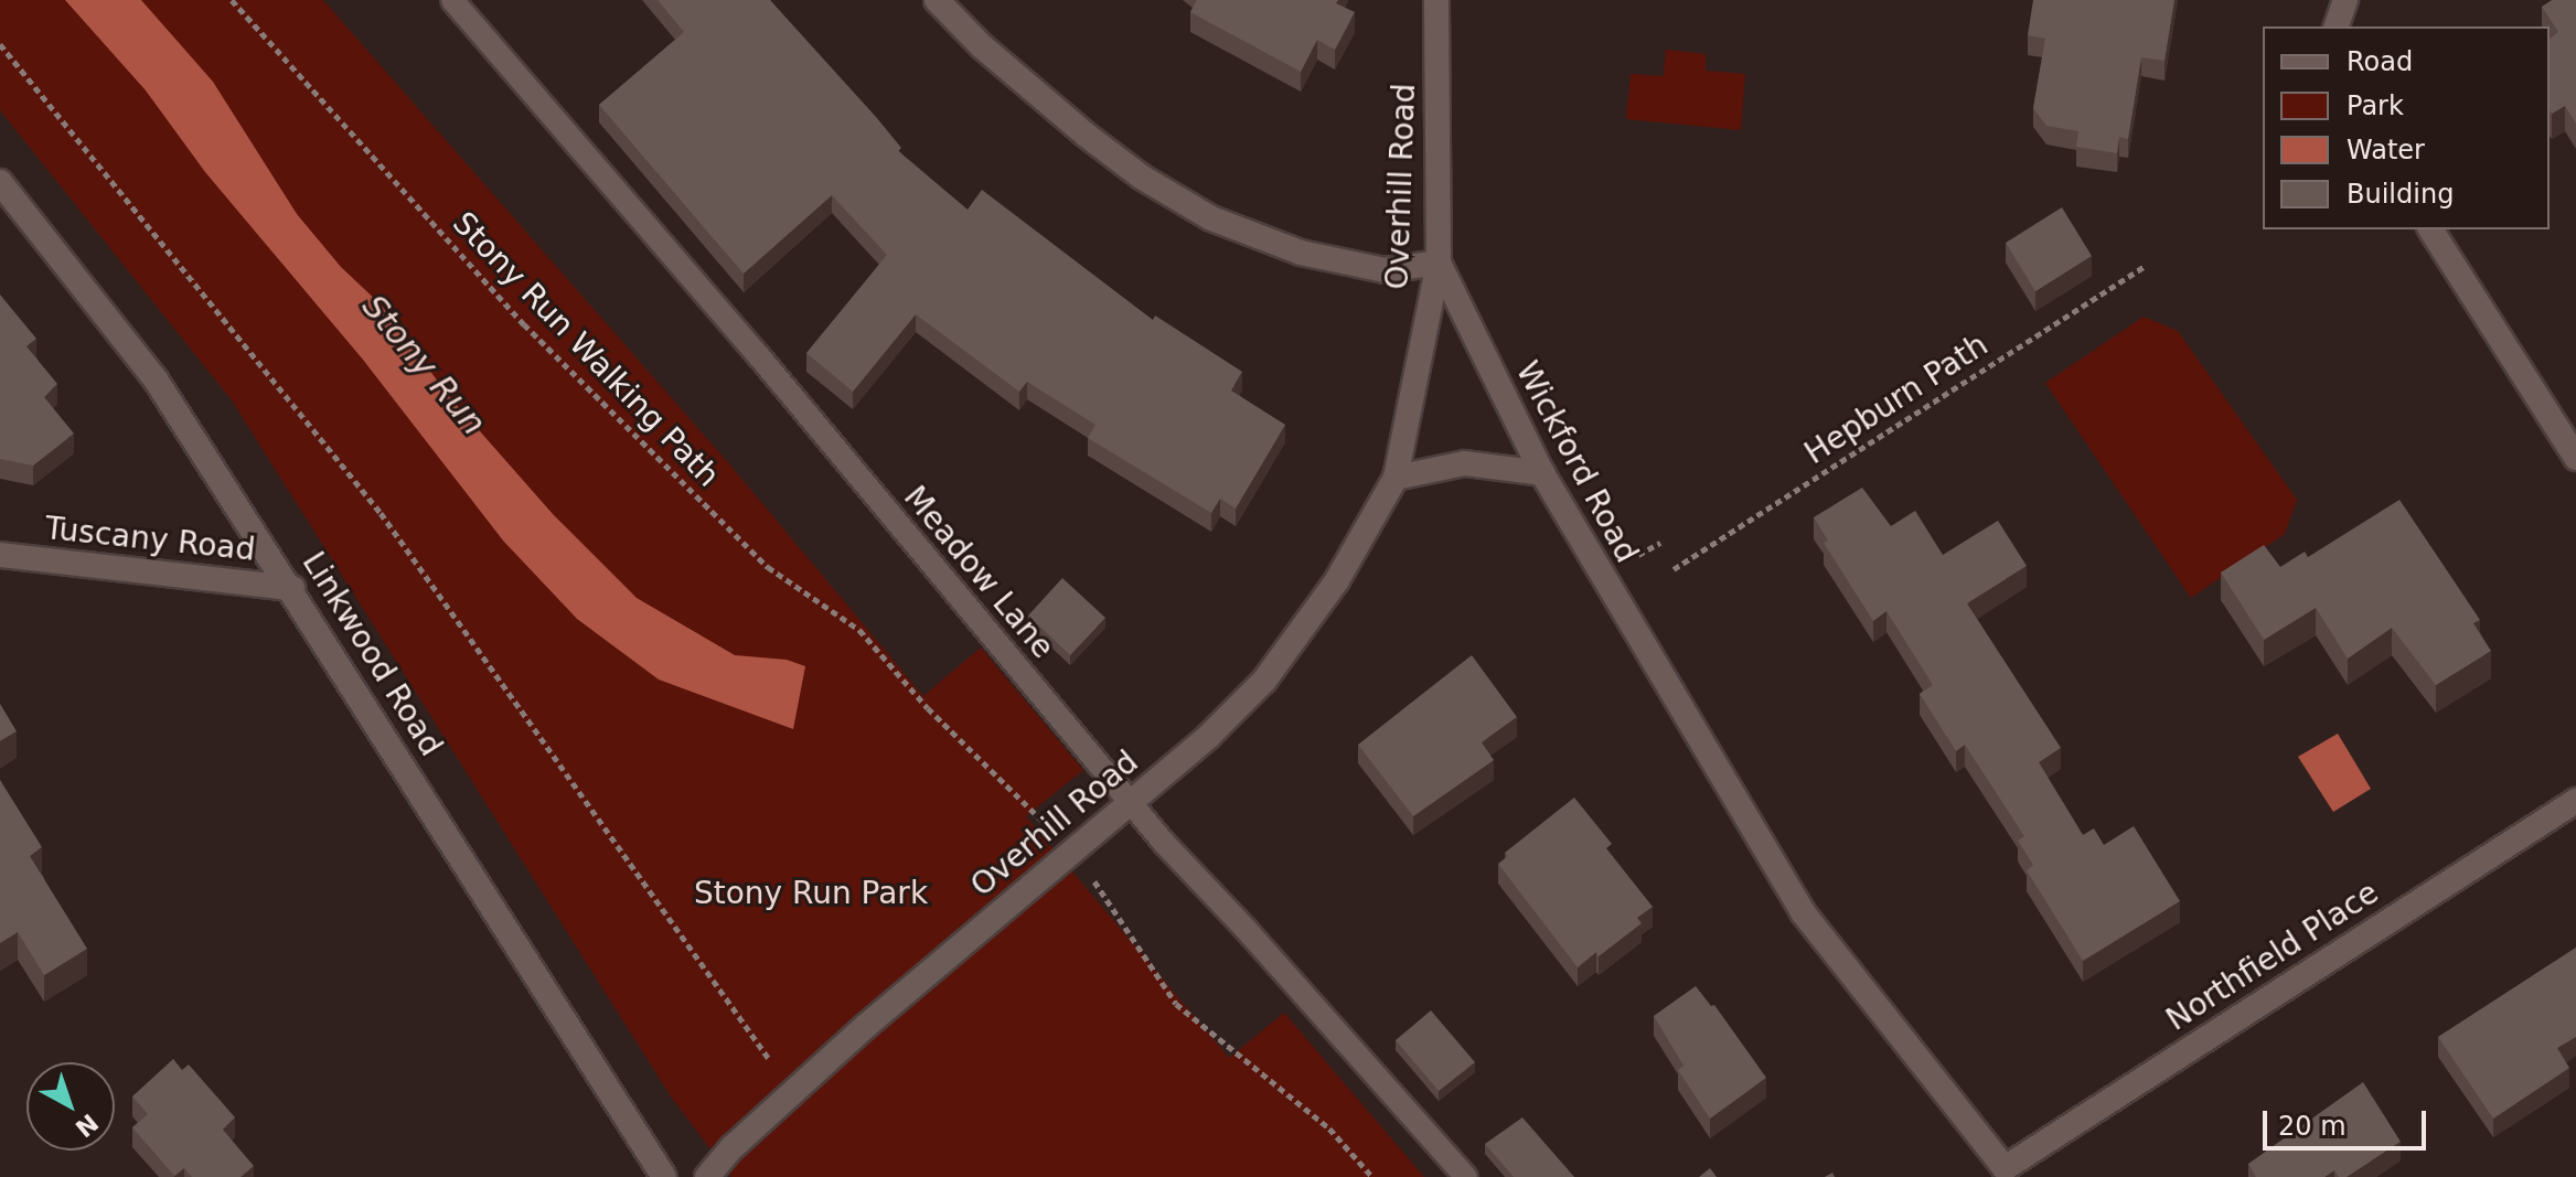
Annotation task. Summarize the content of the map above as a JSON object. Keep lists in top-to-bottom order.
{
  "streets": {
    "street": [
      "Overhill Road",
      "Wickford Road",
      "Tuscany Road",
      "Linkwood Road",
      "Northfield Place"
    ],
    "lane": ["Meadow Lane"],
    "path": ["Stony Run Walking Path", "Hepburn Path"]
  },
  "crossings": [
    ["Overhill Road", "Stony Run Walking Path"],
    ["Overhill Road", "Wickford Road"],
    ["Overhill Road", "Meadow Lane"],
    ["Wickford Road", "Northfield Place"],
    ["Tuscany Road", "Linkwood Road"]
  ],
  "water": ["Stony Run"],
  "parks": ["Stony Run Park"],
  "legend": [
    "Road",
    "Park",
    "Water",
    "Building"
  ],
  "scale_bar": "20 m",
  "north": "bottom right"
}
